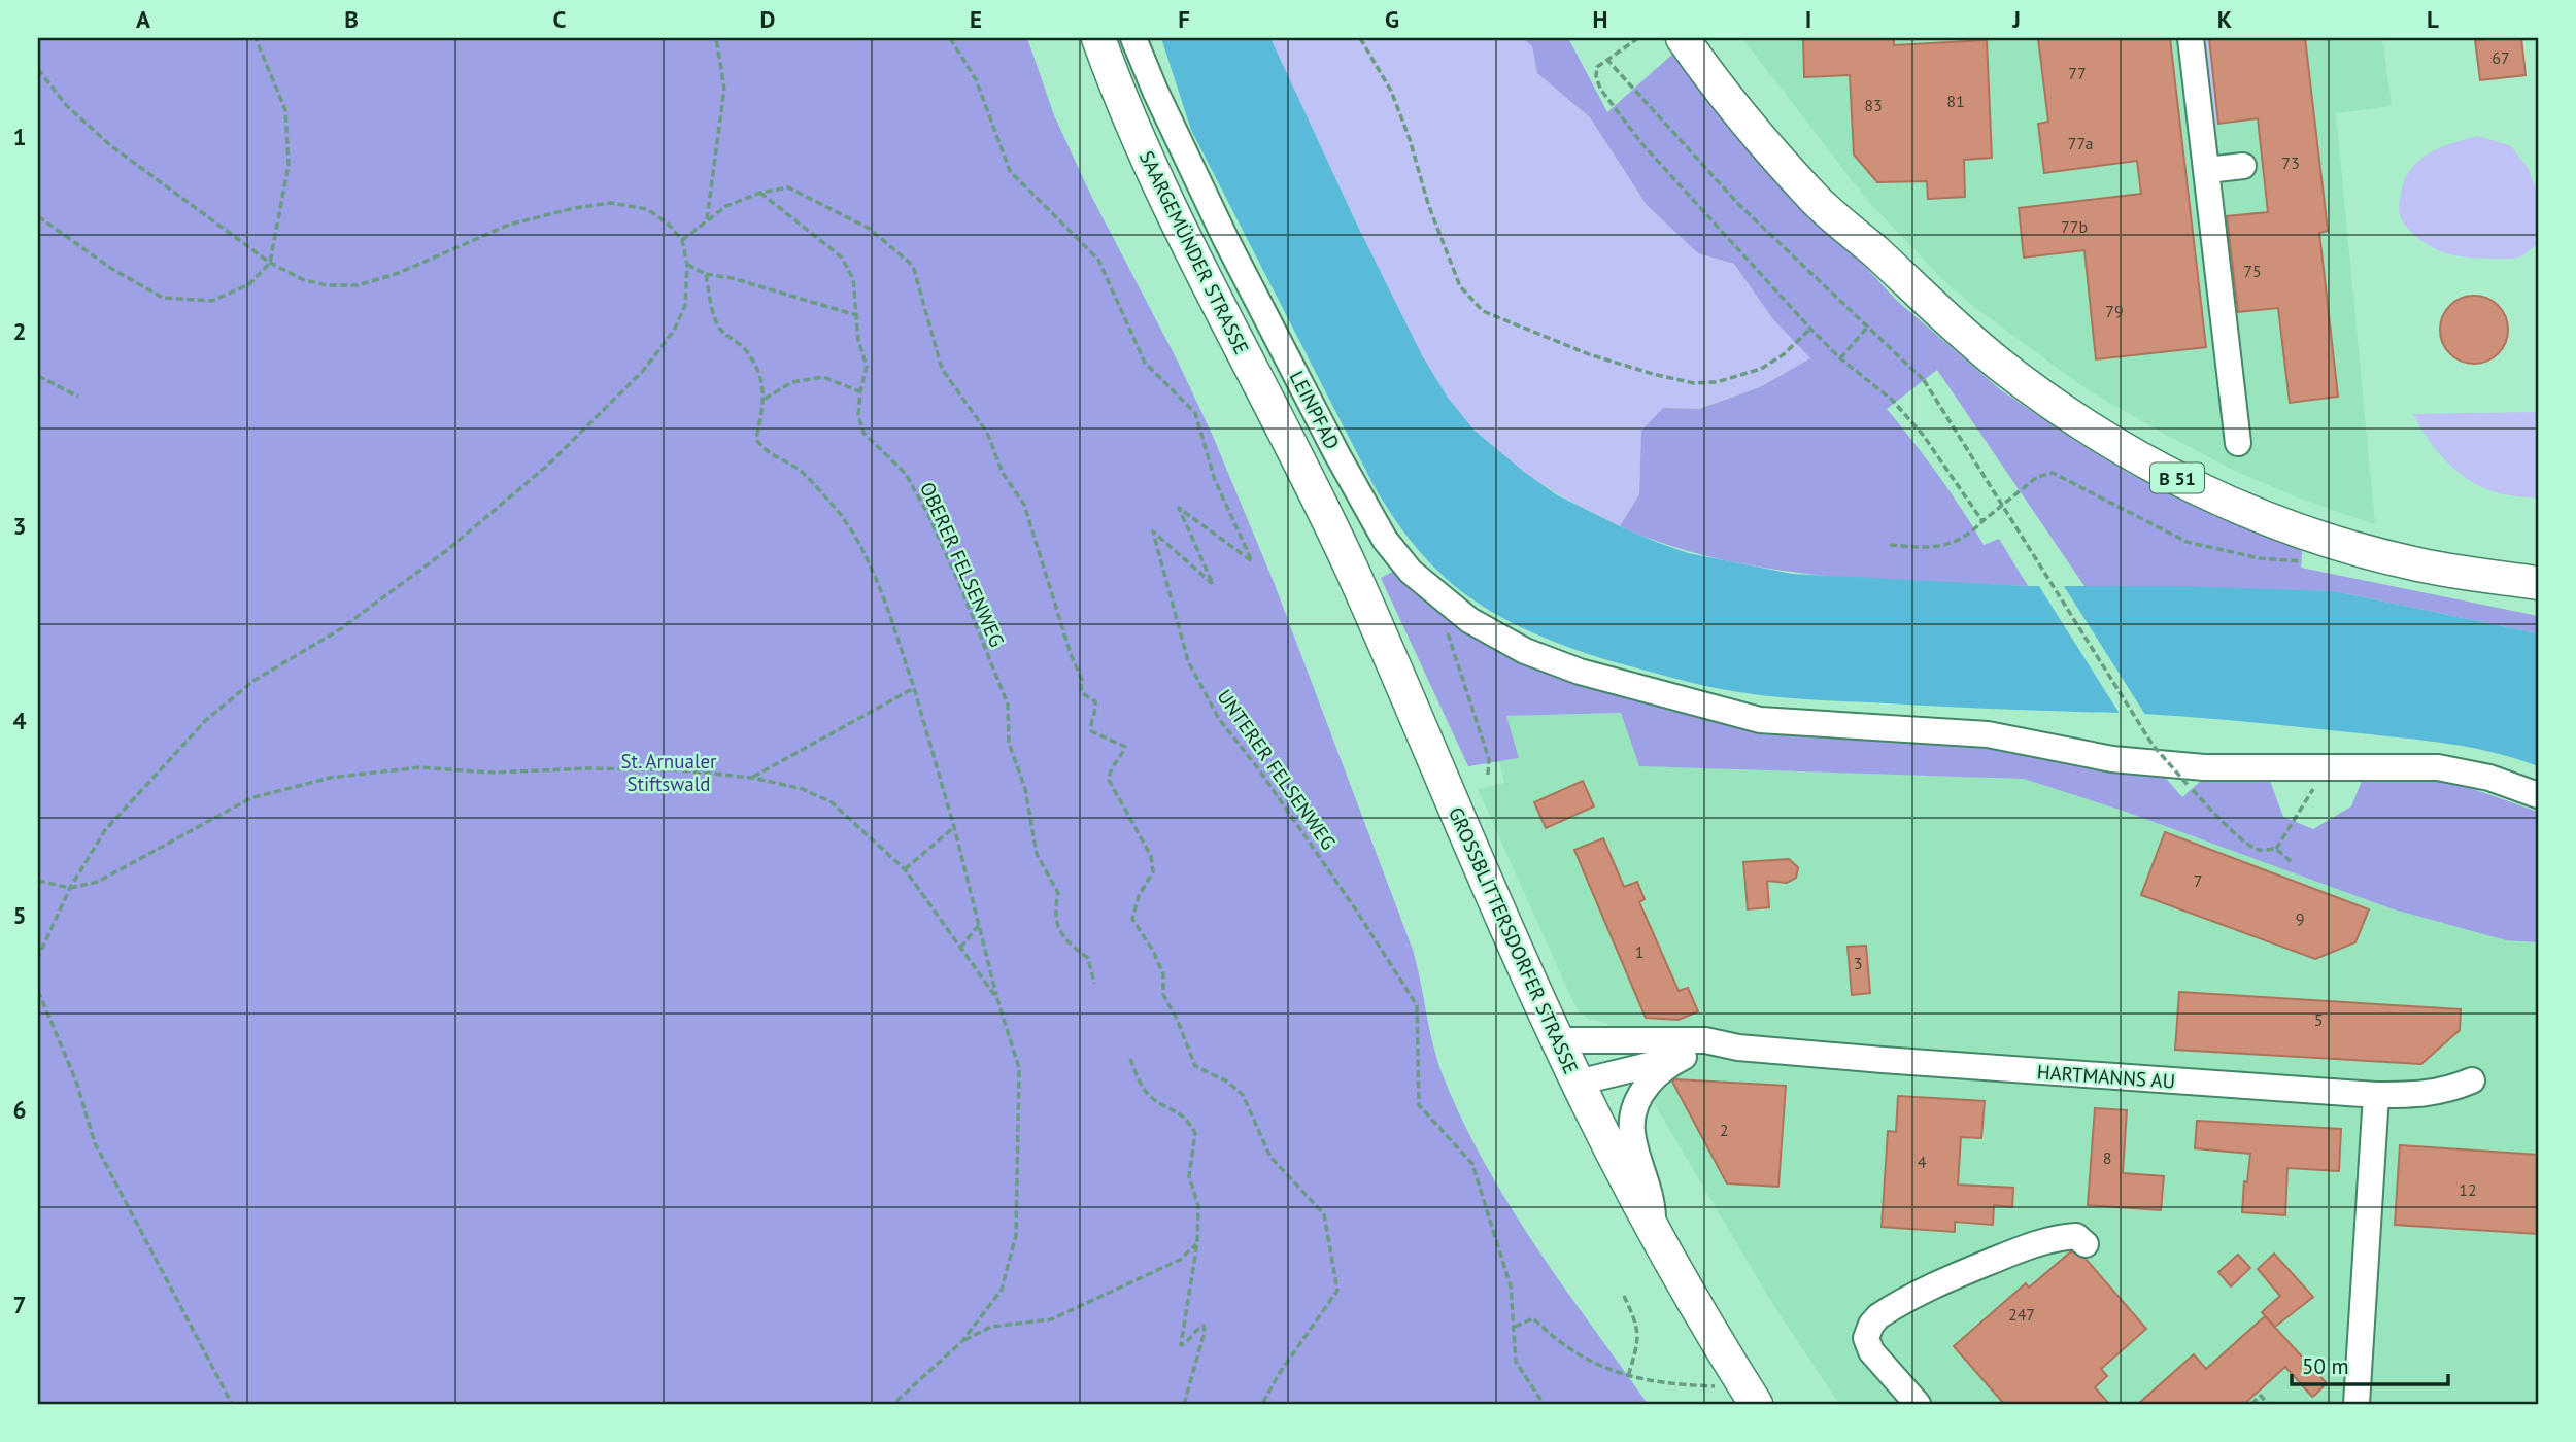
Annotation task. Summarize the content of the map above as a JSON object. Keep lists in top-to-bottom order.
{
  "streets": {
    "main road": ["SAARGEMÜNDER STRASSE", "B 51", "GROSSBLITTERSDORFER STRASSE"],
    "street": ["LEINPFAD", "HARTMANNS AU"],
    "path": ["OBERER FELSENWEG", "UNTERER FELSENWEG"]
  },
  "crossings": [
    ["SAARGEMÜNDER STRASSE", "GROSSBLITTERSDORFER STRASSE"],
    ["GROSSBLITTERSDORFER STRASSE", "HARTMANNS AU"]
  ],
  "parks": ["St. Arnualer Stiftswald"],
  "house_numbers": [
    "67",
    "77",
    "81",
    "83",
    "77a",
    "73",
    "77b",
    "75",
    "79",
    "7",
    "9",
    "1",
    "3",
    "5",
    "2",
    "8",
    "4",
    "12",
    "247"
  ],
  "scale_bar": "50 m",
  "grid": {
    "columns": [
      "A",
      "B",
      "C",
      "D",
      "E",
      "F",
      "G",
      "H",
      "I",
      "J",
      "K",
      "L"
    ],
    "rows": [
      "1",
      "2",
      "3",
      "4",
      "5",
      "6",
      "7"
    ]
  }
}
